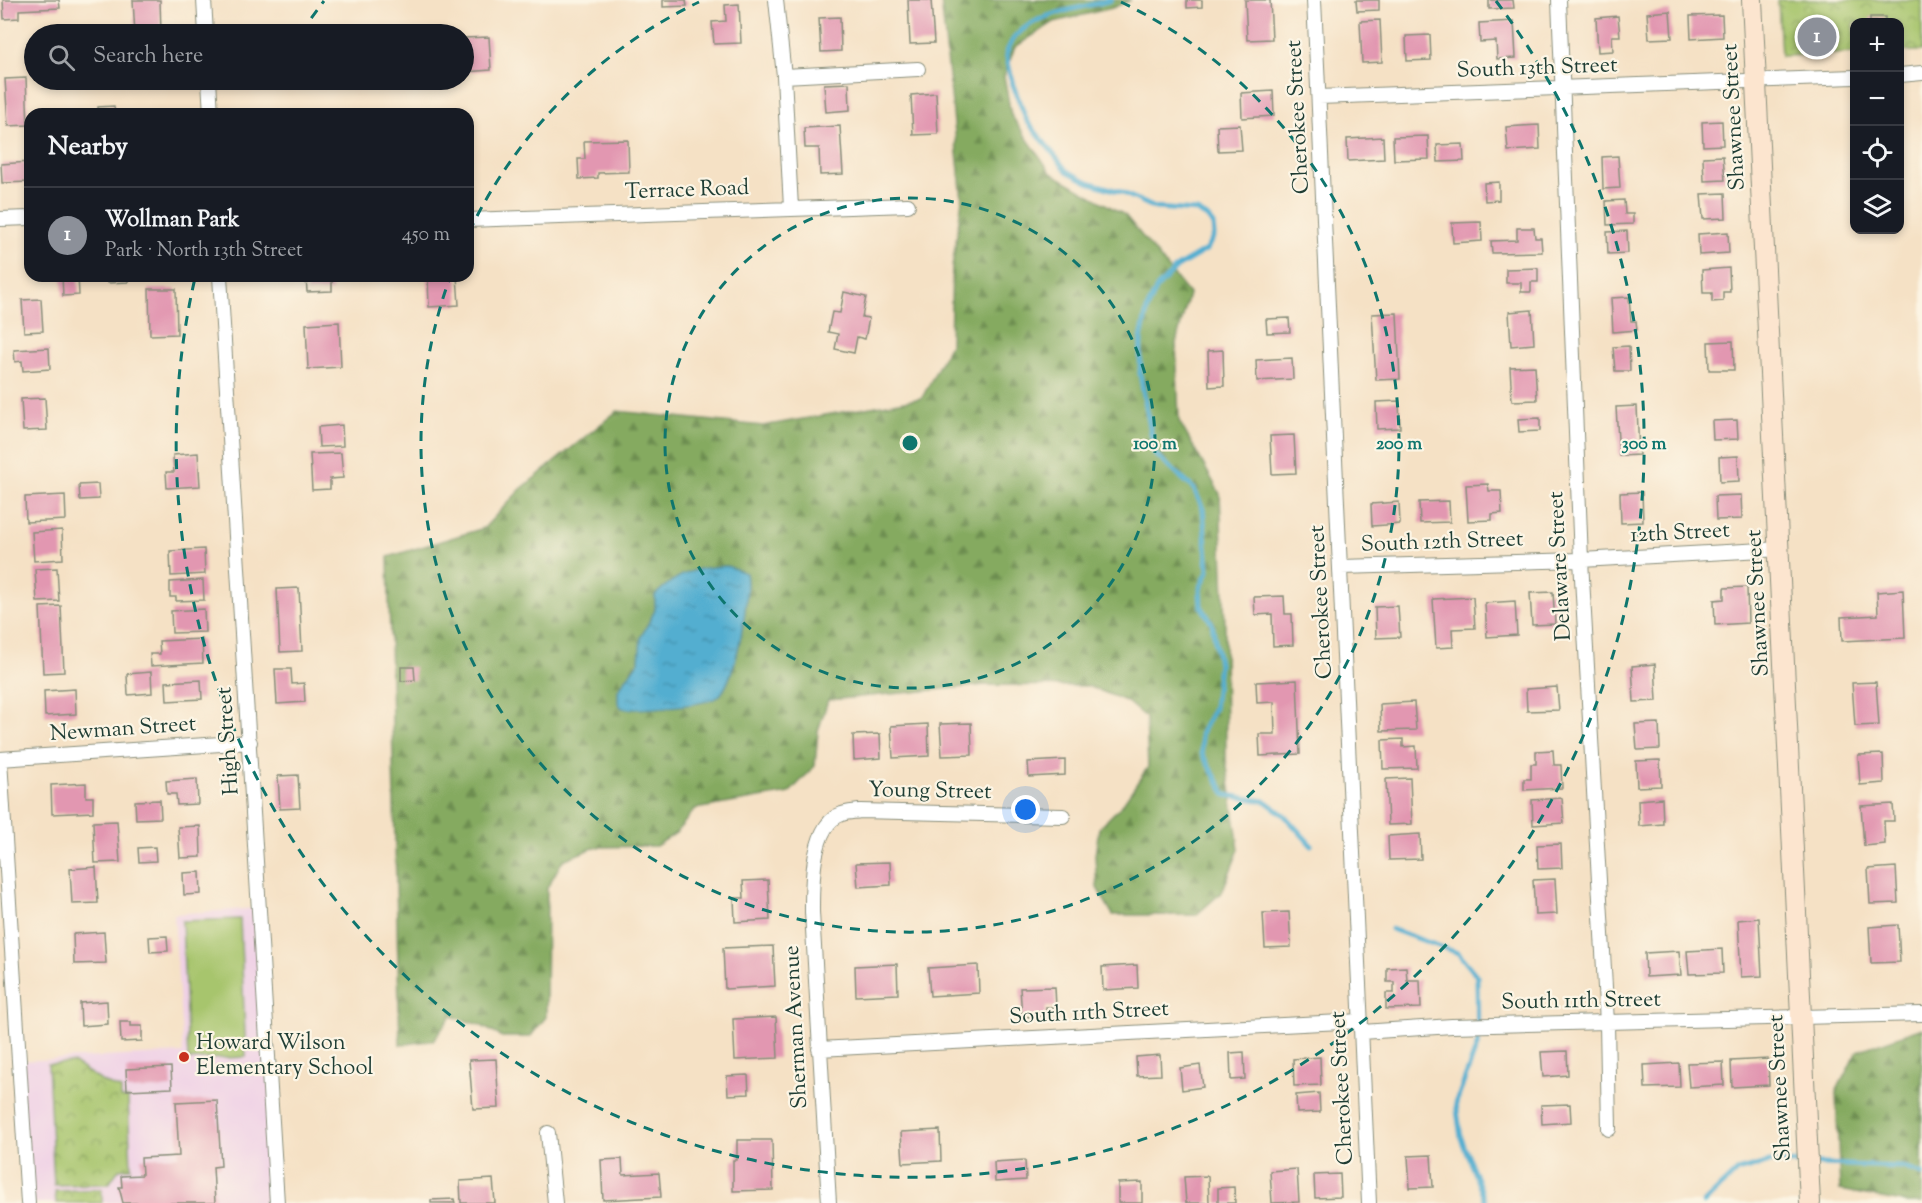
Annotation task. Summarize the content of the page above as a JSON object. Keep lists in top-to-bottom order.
{
  "streets": {
    "street": [
      "South 13th Street",
      "Cherokee Street",
      "Shawnee Street",
      "Terrace Road",
      "12th Street",
      "South 12th Street",
      "Delaware Street",
      "Newman Street",
      "High Street",
      "Young Street",
      "South 11th Street",
      "Sherman Avenue"
    ]
  },
  "crossings": [
    ["South 13th Street", "Cherokee Street"],
    ["South 13th Street", "Shawnee Street"],
    ["South 13th Street", "Delaware Street"],
    ["Cherokee Street", "South 12th Street"],
    ["Cherokee Street", "South 11th Street"],
    ["Shawnee Street", "12th Street"],
    ["Shawnee Street", "South 11th Street"],
    ["12th Street", "South 12th Street"],
    ["12th Street", "Delaware Street"],
    ["South 12th Street", "Delaware Street"],
    ["Delaware Street", "South 11th Street"],
    ["Newman Street", "High Street"],
    ["Young Street", "Sherman Avenue"],
    ["South 11th Street", "Sherman Avenue"]
  ],
  "places": ["Howard Wilson Elementary School"],
  "page": {
    "pins": "1",
    "map_buttons": ["+", "−"],
    "search": "Search here",
    "heading": "Nearby",
    "list": [
      {
        "mark": "1",
        "name": "Wollman Park",
        "note": "Park · North 13th Street",
        "value": "450 m"
      }
    ]
  },
  "rings": ["100 m", "200 m", "300 m"]
}
